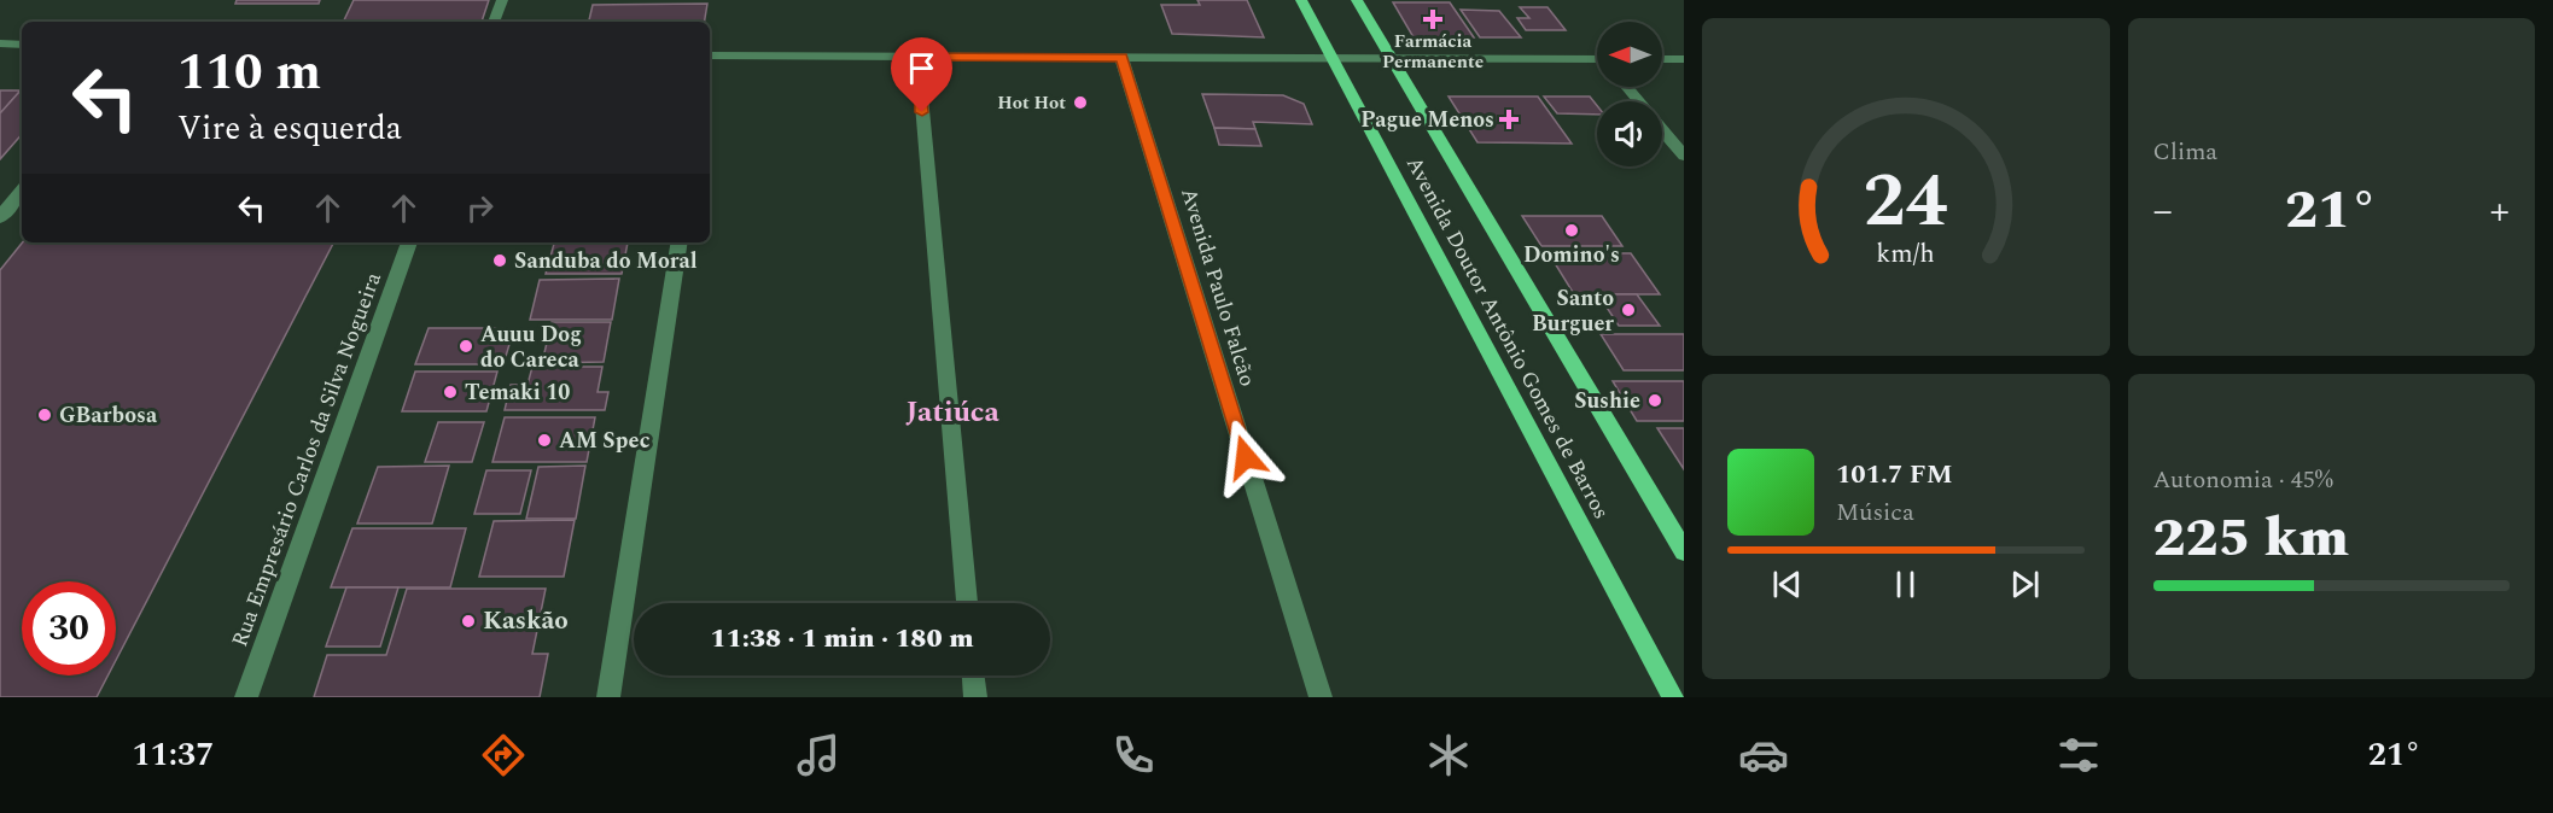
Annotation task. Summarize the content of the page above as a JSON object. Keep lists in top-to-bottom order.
{
  "streets": {
    "main road": ["Avenida Doutor Antônio Gomes de Barros"],
    "street": ["Avenida Paulo Falcão", "Rua Empresário Carlos da Silva Nogueira"]
  },
  "districts": ["Jatiúca"],
  "places": {
    "health": ["Farmácia Permanente", "Pague Menos"],
    "other": [
      "Hot Hot",
      "Domino's",
      "Sanduba do Moral",
      "Santo Burguer",
      "Auuu Dog do Careca",
      "Temaki 10",
      "Sushie",
      "GBarbosa",
      "AM Spec",
      "Kaskão"
    ]
  },
  "north": "left",
  "page": {
    "tile": [
      "Clima",
      ["Autonomia · 45%", "225 km"]
    ],
    "turn": ["110 m", "Vire à esquerda"],
    "heat": ["−", "21°", "+"],
    "song": ["101.7 FM", "Música"],
    "limit": "30",
    "trip": "11:38 · 1 min · 180 m",
    "tabs": ["11:37", "21°"],
    "gauge": ["24", "km/h"]
  }
}
